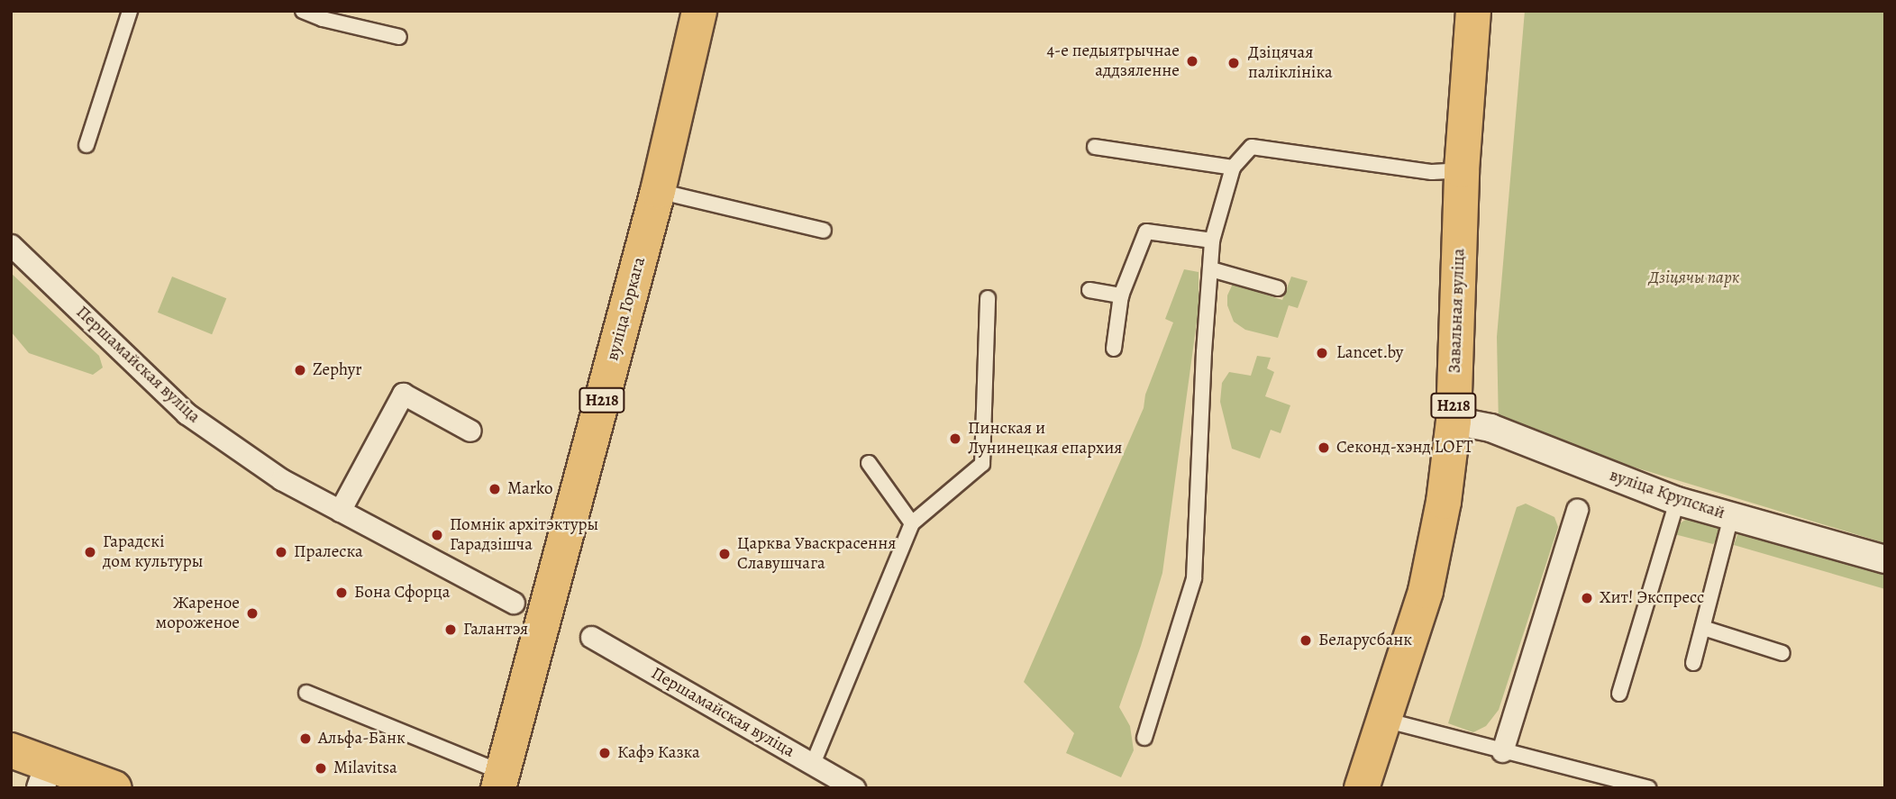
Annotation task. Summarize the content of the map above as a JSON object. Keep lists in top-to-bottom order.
{
  "streets": {
    "main road": ["вуліца Горкага", "Завальная вуліца", "Н218"],
    "street": ["Першамайская вуліца", "вуліца Крупскай"]
  },
  "crossings": [
    ["Завальная вуліца", "вуліца Крупскай"]
  ],
  "parks": ["Дзіцячы парк"],
  "places": [
    "4-е педыятрычнае аддзяленне",
    "Дзіцячая паліклініка",
    "Lancet.by",
    "Zephyr",
    "Пинская и Лунинецкая епархия",
    "Секонд-хэнд LOFT",
    "Marko",
    "Помнік архітэктуры Гарадзішча",
    "Гарадскі дом культуры",
    "Пралеска",
    "Царква Уваскрасення Славушчага",
    "Бона Сфорца",
    "Хит! Экспресс",
    "Жареное мороженое",
    "Галантэя",
    "Беларусбанк",
    "Альфа-Банк",
    "Кафэ Казка",
    "Milavitsa"
  ]
}
